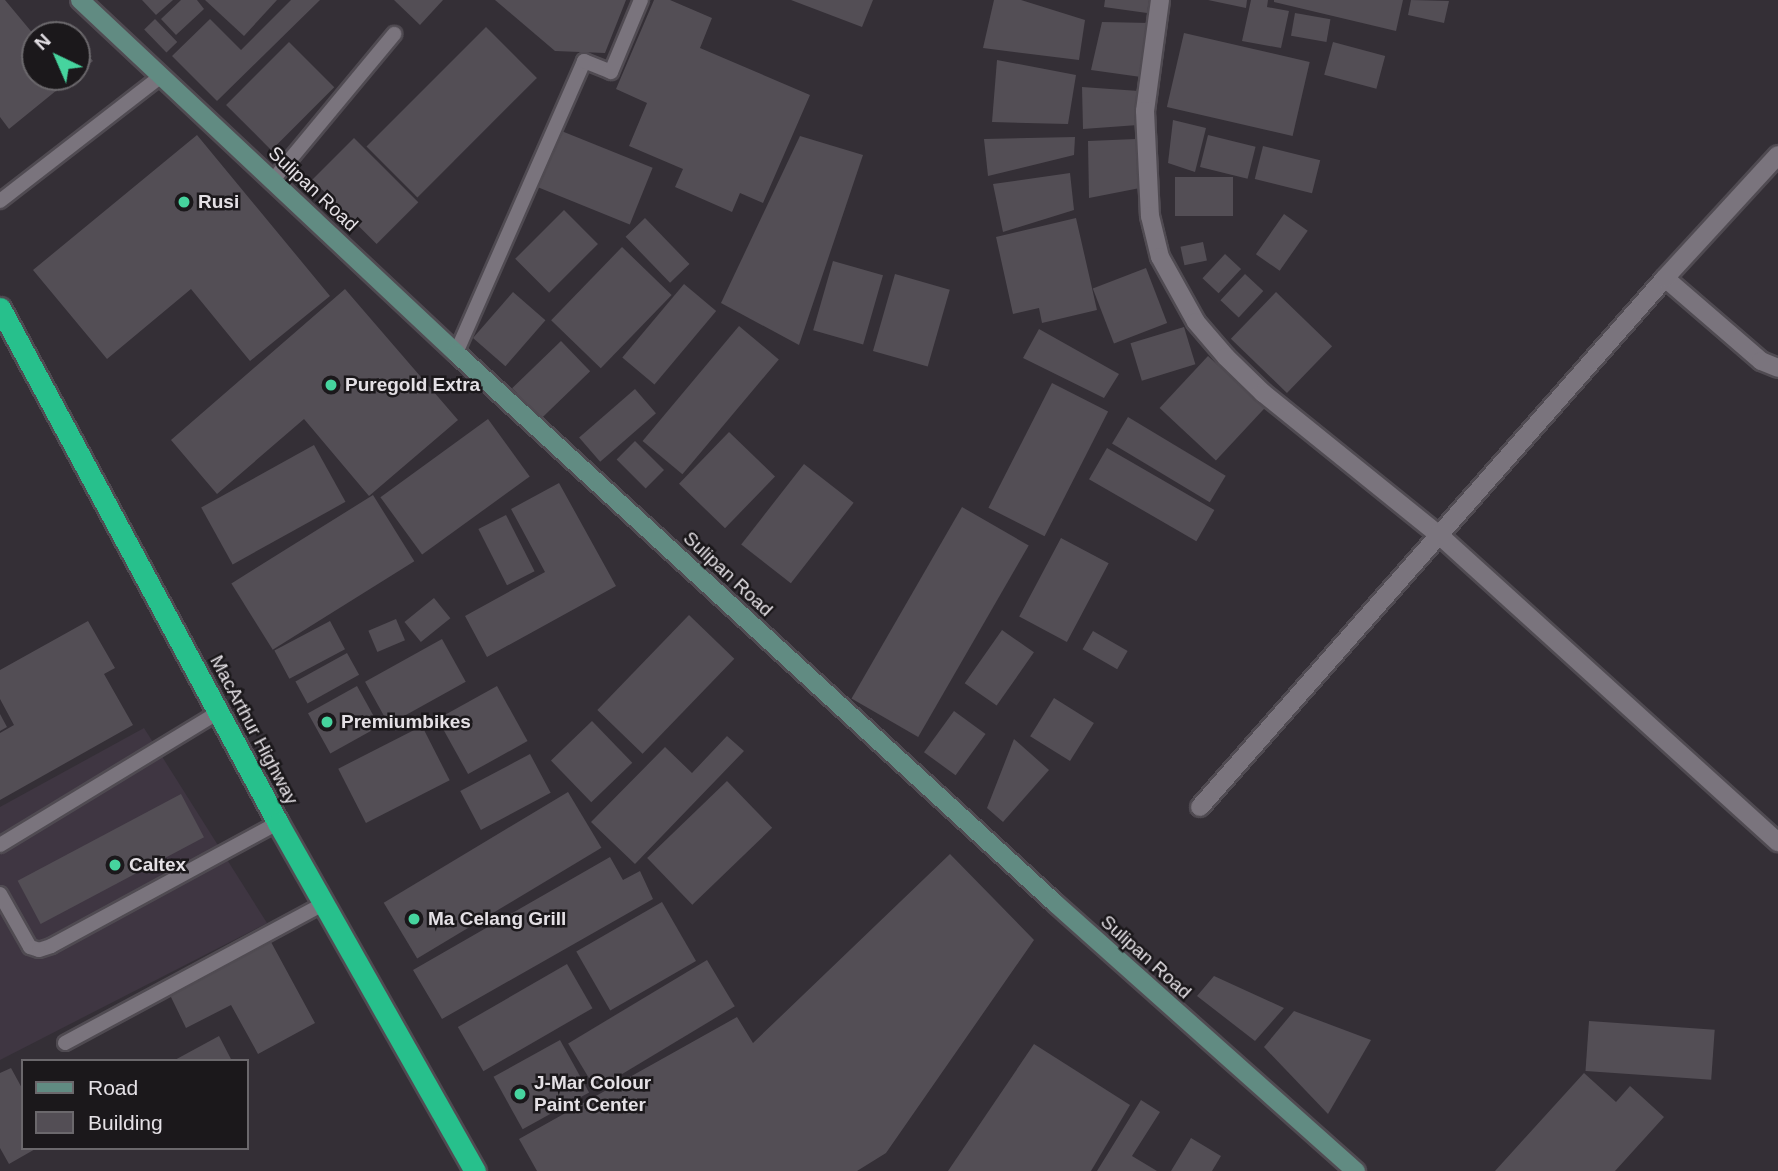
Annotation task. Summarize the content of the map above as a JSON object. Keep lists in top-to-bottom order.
{
  "streets": {
    "highway": ["MacArthur Highway"],
    "street": ["Sulipan Road"]
  },
  "places": [
    "Rusi",
    "Puregold Extra",
    "Premiumbikes",
    "Caltex",
    "Ma Celang Grill",
    "J-Mar Colour Paint Center"
  ],
  "legend": ["Road", "Building"],
  "north": "top left"
}
